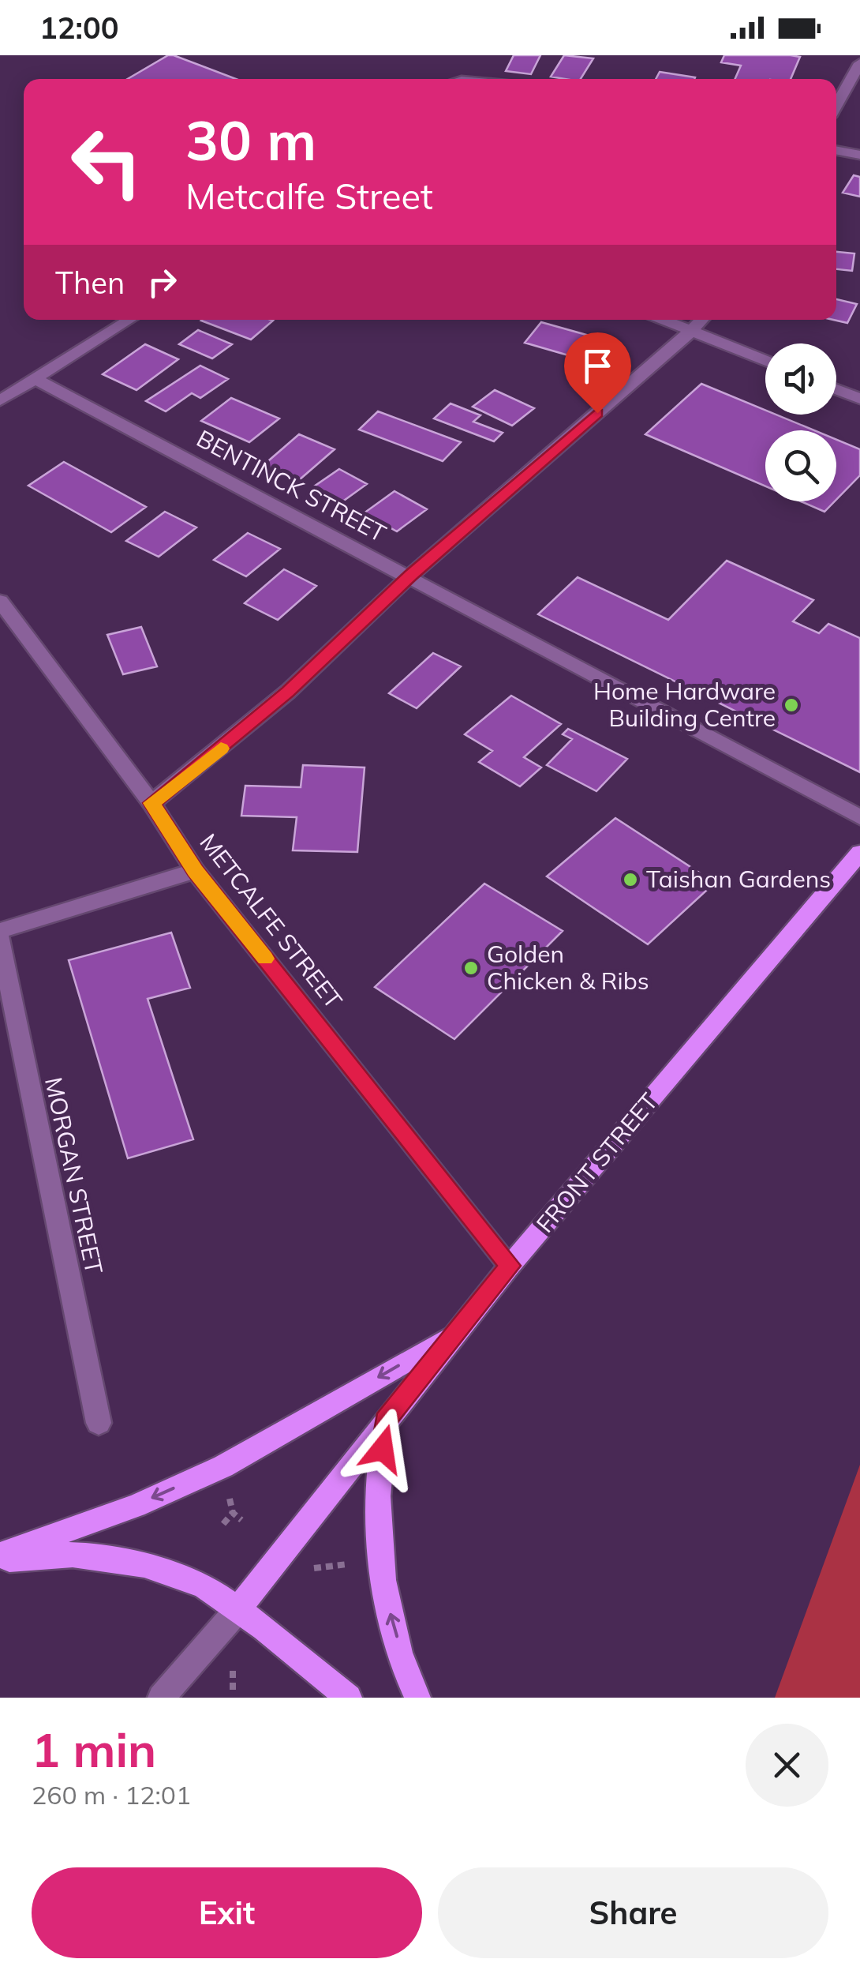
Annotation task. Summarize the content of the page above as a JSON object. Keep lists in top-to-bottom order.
{
  "streets": {
    "main road": ["FRONT STREET"],
    "street": ["BENTINCK STREET", "METCALFE STREET", "MORGAN STREET"]
  },
  "crossings": [
    ["METCALFE STREET", "FRONT STREET"]
  ],
  "places": ["Home Hardware Building Centre", "Taishan Gardens", "Golden Chicken & Ribs"],
  "page": {
    "status": "12:00",
    "turn": ["30 m", "Metcalfe Street"],
    "then": "Then",
    "heading": ["1 min", "260 m · 12:01"],
    "buttons": ["Exit", "Share"]
  }
}
